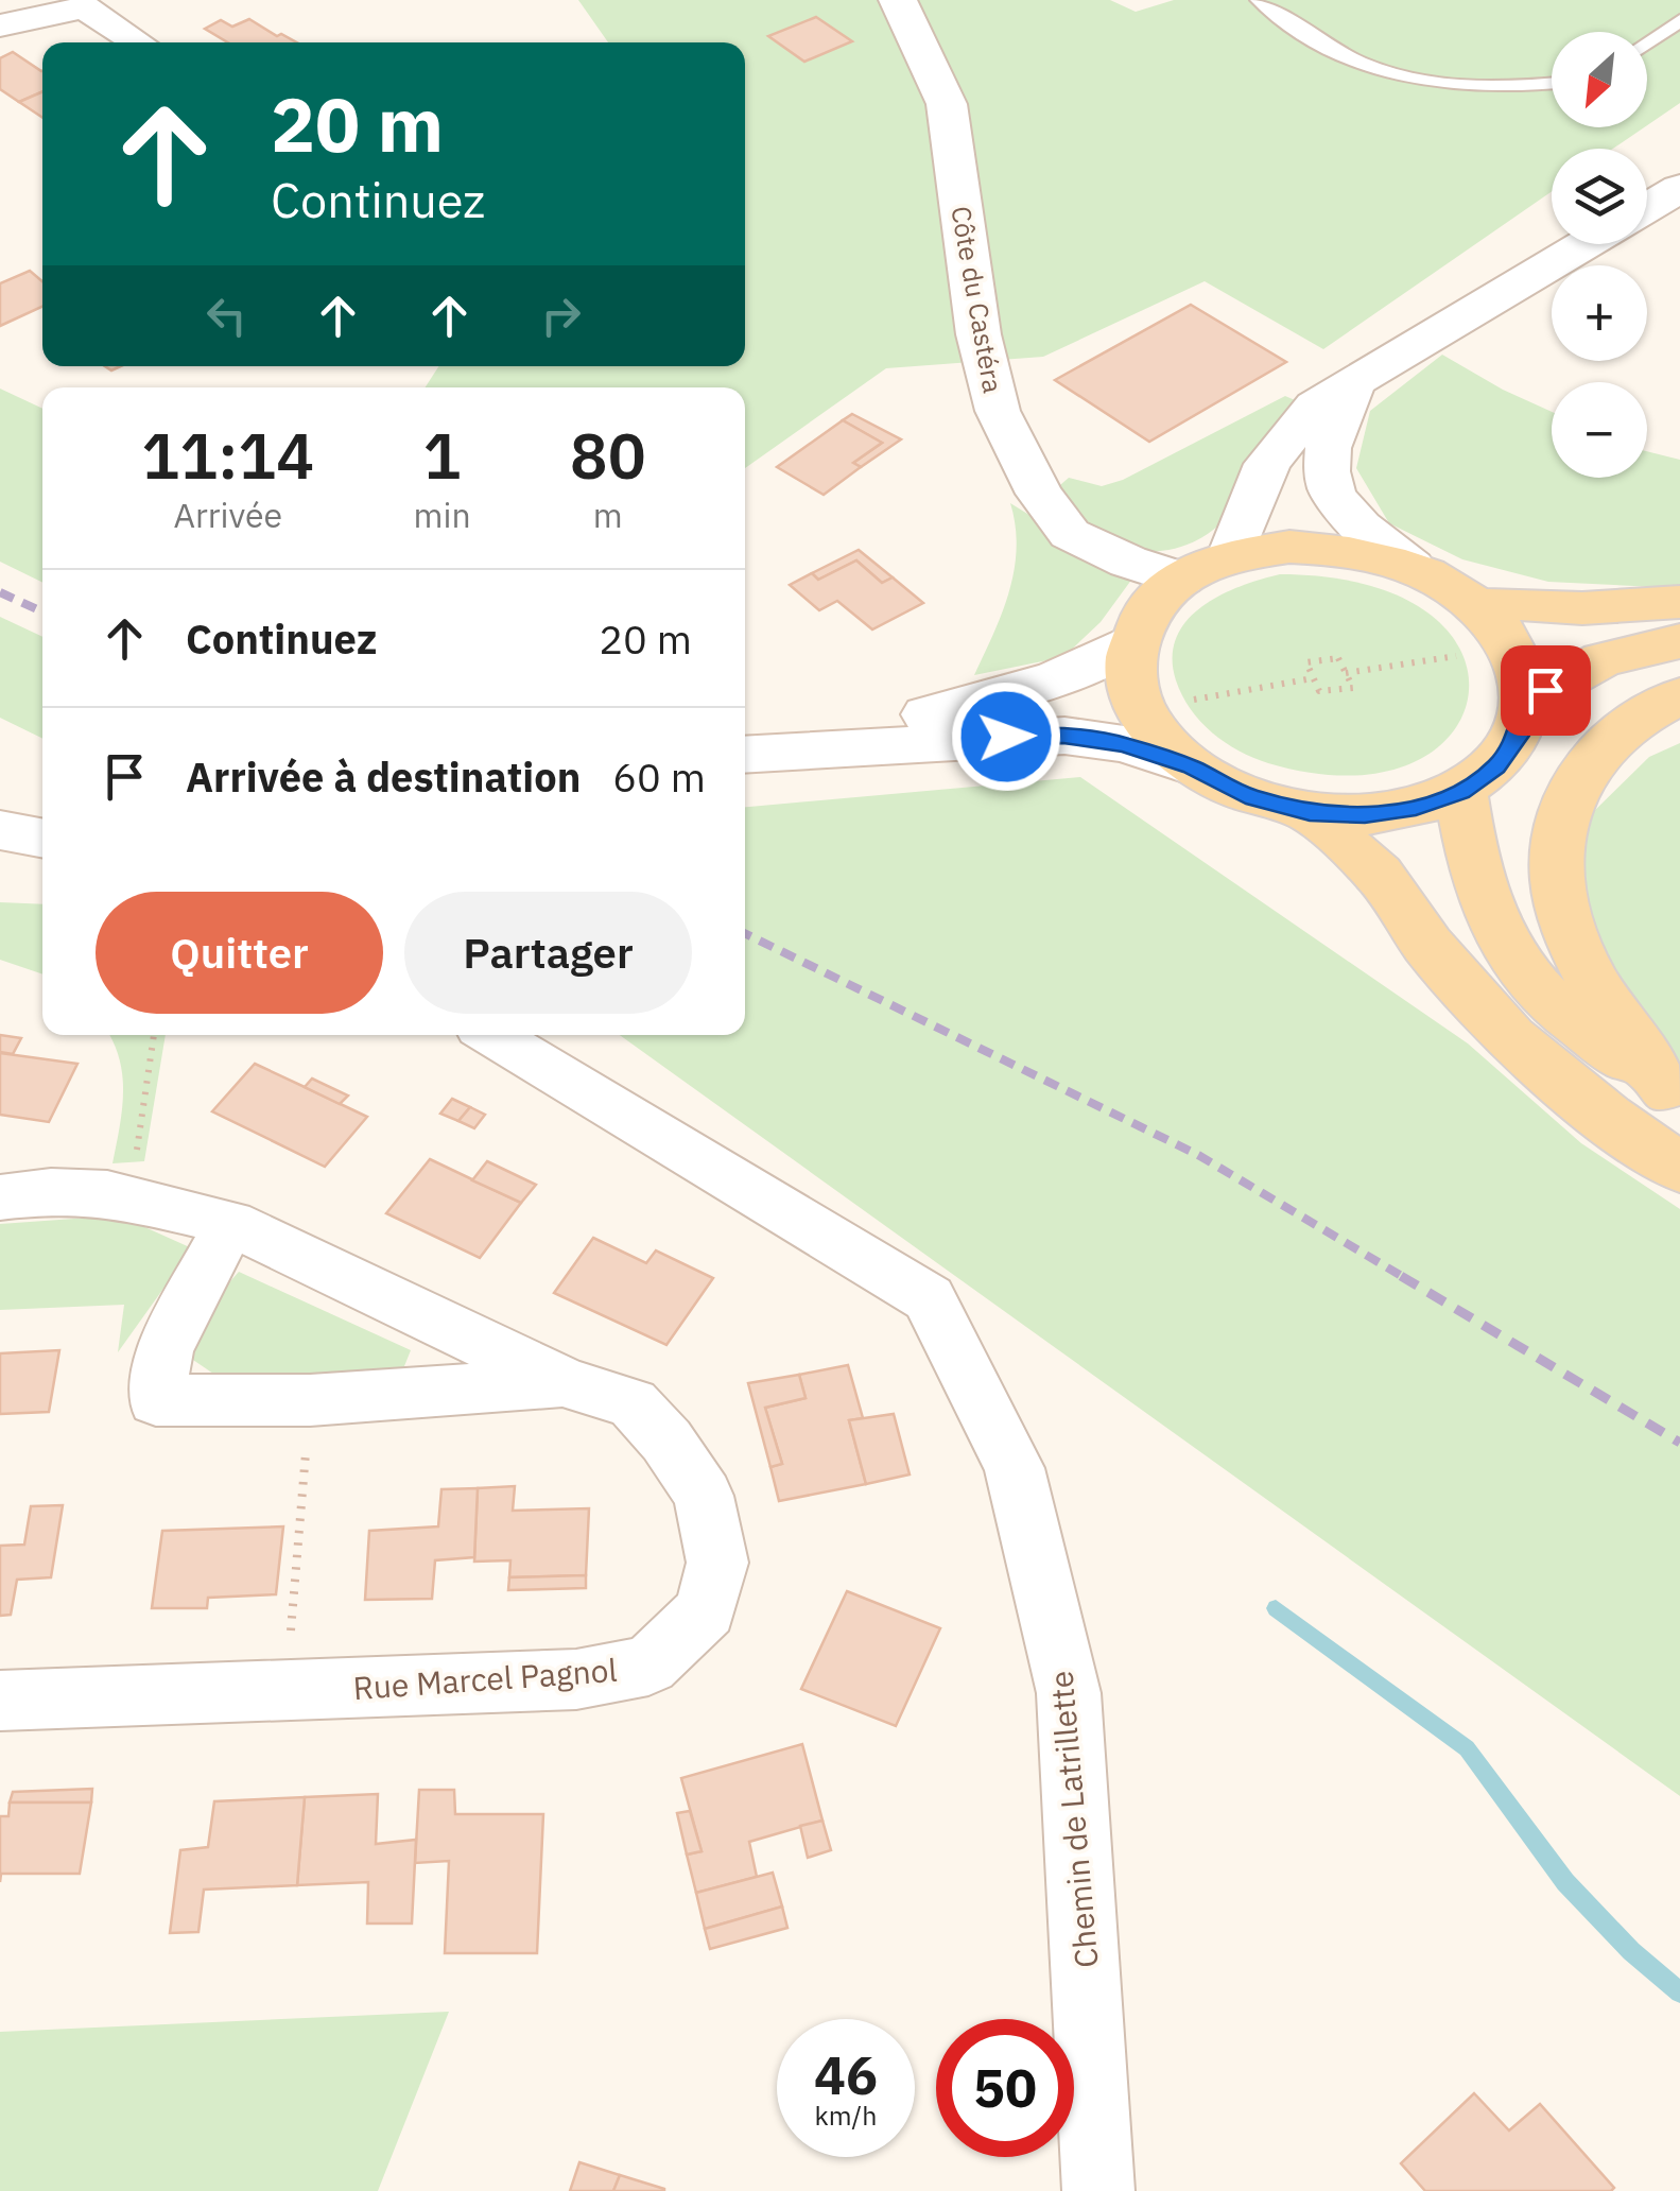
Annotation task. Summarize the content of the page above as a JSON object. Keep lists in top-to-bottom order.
{
  "streets": {
    "street": ["Côte du Castéra", "Rue Marcel Pagnol", "Chemin de Latrillette"]
  },
  "north": "bottom left",
  "page": {
    "map_buttons": ["+", "−"],
    "turn": ["20 m", "Continuez"],
    "eta": [
      "11:14",
      "Arrivée",
      "1",
      "min",
      "80",
      "m"
    ],
    "list": [
      {
        "name": "Continuez",
        "value": "20 m"
      },
      {
        "name": "Arrivée à destination",
        "value": "60 m"
      }
    ],
    "buttons": ["Quitter", "Partager"],
    "speed": "46 km/h",
    "limit": "50"
  }
}
